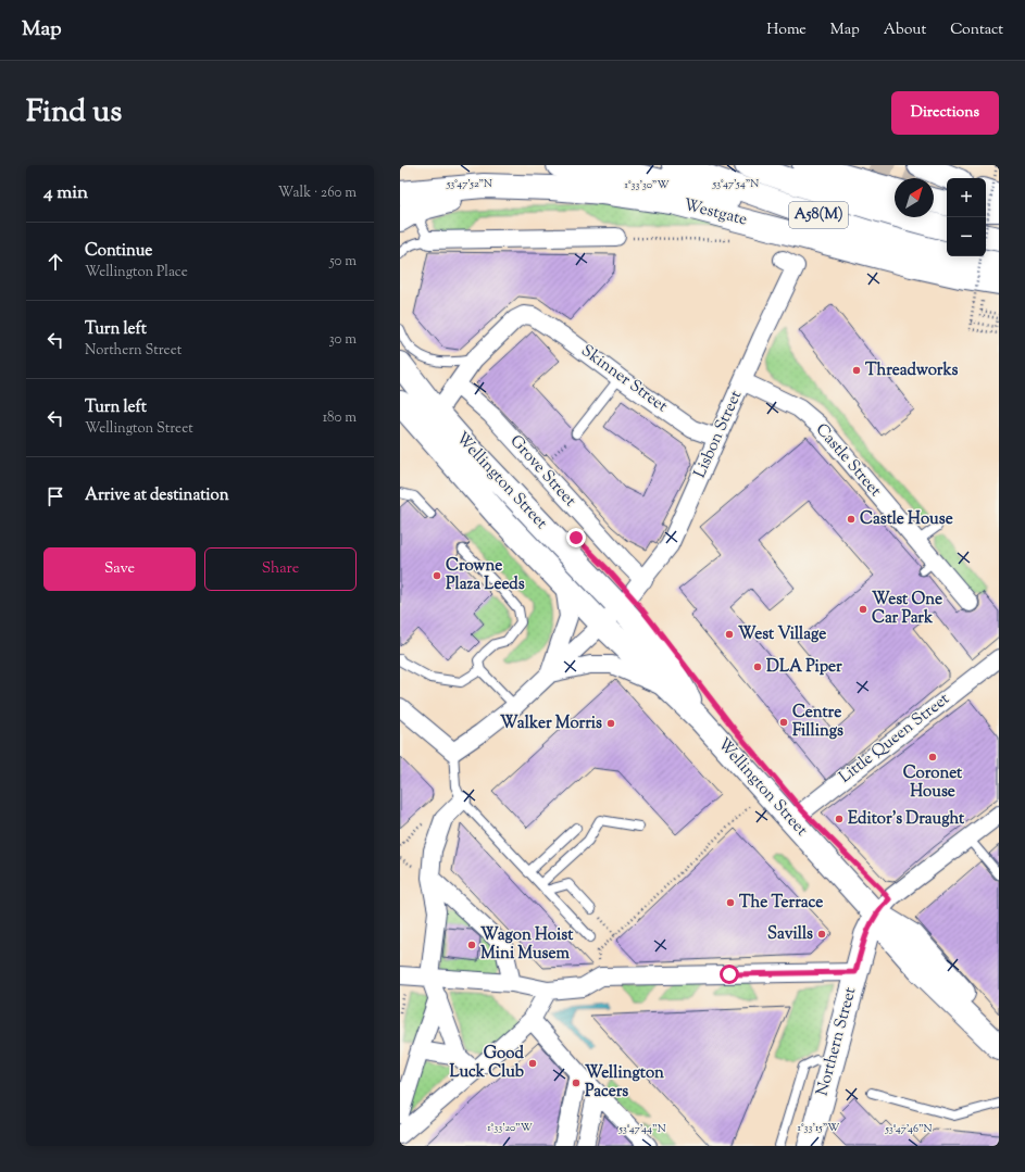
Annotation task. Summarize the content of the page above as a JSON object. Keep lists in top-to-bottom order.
{
  "streets": {
    "main road": [
      "Westgate",
      "A58(M)",
      "Wellington Street",
      "Northern Street"
    ],
    "street": [
      "Skinner Street",
      "Lisbon Street",
      "Castle Street",
      "Grove Street",
      "Little Queen Street"
    ]
  },
  "crossings": [
    ["Skinner Street", "Lisbon Street"],
    ["Lisbon Street", "Castle Street"],
    ["Lisbon Street", "Grove Street"],
    ["Lisbon Street", "Wellington Street"],
    ["Wellington Street", "Little Queen Street"],
    ["Wellington Street", "Northern Street"]
  ],
  "places": [
    "Threadworks",
    "Castle House",
    "Crowne Plaza Leeds",
    "West One Car Park",
    "West Village",
    "DLA Piper",
    "Centre Fillings",
    "Walker Morris",
    "Coronet House",
    "Editor's Draught",
    "The Terrace",
    "Savills",
    "Wagon Hoist Mini Musem",
    "Good Luck Club",
    "Wellington Pacers"
  ],
  "north": "top right",
  "page": {
    "header": "Map",
    "nav": [
      "Home",
      "Map",
      "About",
      "Contact"
    ],
    "title": "Find us",
    "buttons": [
      "Directions",
      ["Save", "Share"]
    ],
    "heading": ["4 min", "Walk · 260 m"],
    "map_buttons": ["+", "−"],
    "list": [
      ["Continue", "Wellington Place", "50 m"],
      ["Turn left", "Northern Street", "30 m"],
      ["Turn left", "Wellington Street", "180 m"],
      "Arrive at destination"
    ]
  },
  "coordinates": [
    "53°47'52\"N",
    "53°47'54\"N",
    "1°33'30\"W",
    "1°33'20\"W",
    "1°33'15\"W",
    "53°47'44\"N",
    "53°47'46\"N"
  ]
}
